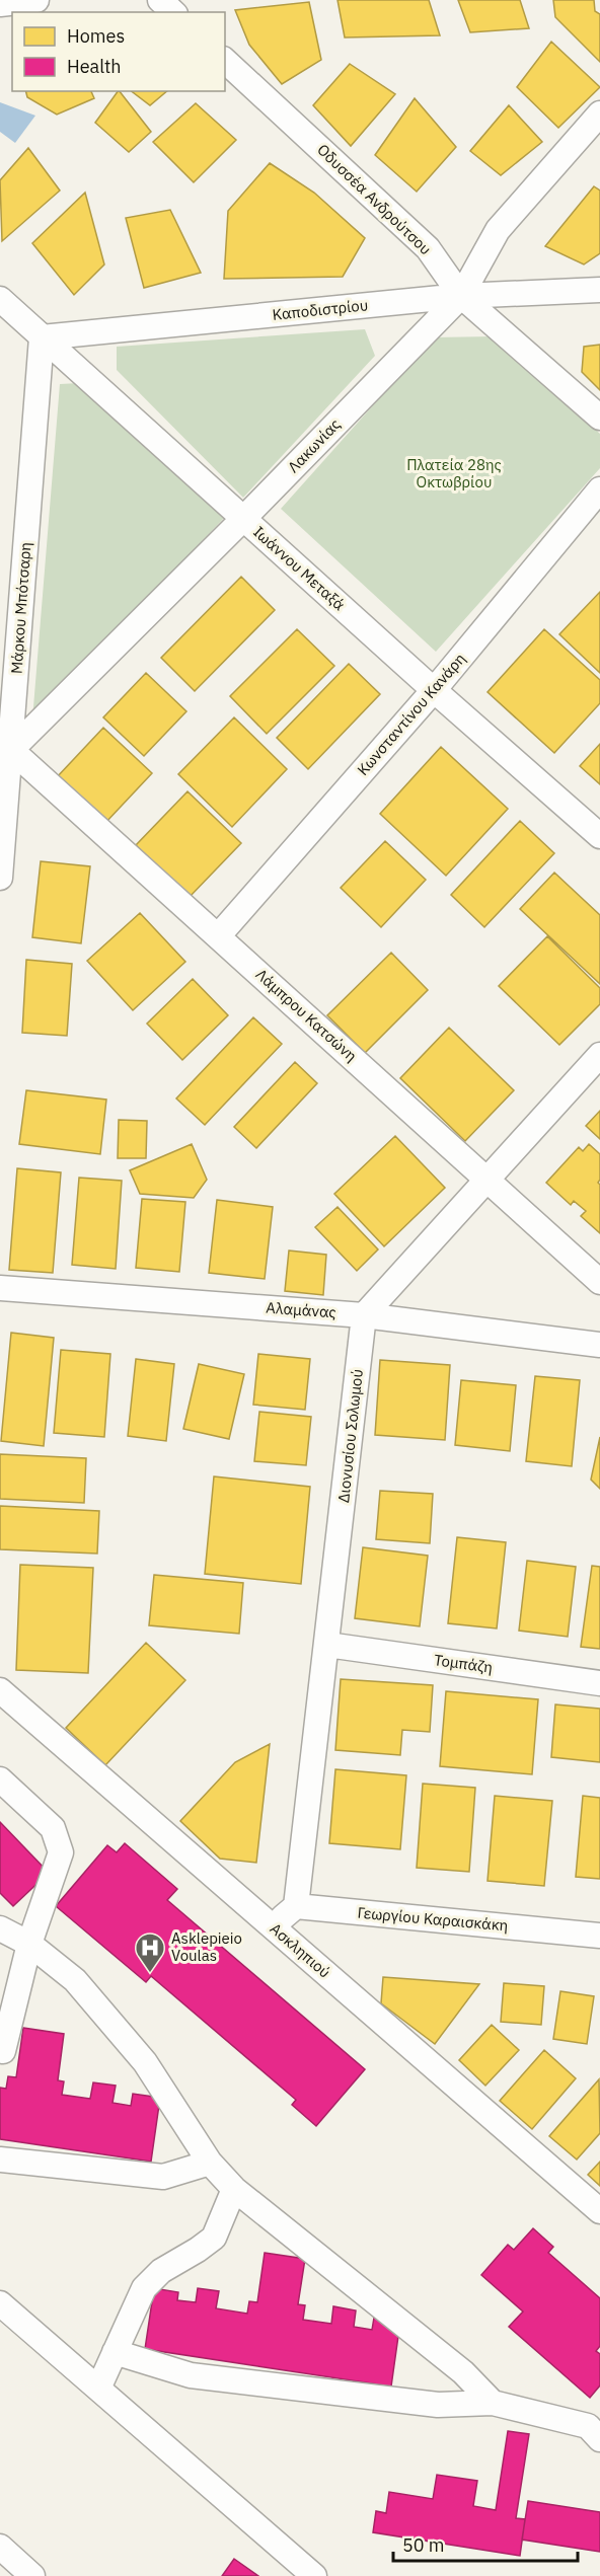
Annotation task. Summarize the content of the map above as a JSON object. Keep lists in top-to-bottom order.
{
  "streets": {
    "street": [
      "Οδυσσέα Ανδρούτσου",
      "Καποδιστρίου",
      "Λακωνίας",
      "Ιωάννου Μεταξά",
      "Μάρκου Μπότσαρη",
      "Κωνσταντίνου Κανάρη",
      "Λάμπρου Κατσώνη",
      "Αλαμάνας",
      "Διονυσίου Σολωμού",
      "Τομπάζη",
      "Γεωργίου Καραισκάκη",
      "Ασκληπιού"
    ]
  },
  "crossings": [
    ["Οδυσσέα Ανδρούτσου", "Καποδιστρίου"],
    ["Οδυσσέα Ανδρούτσου", "Λακωνίας"],
    ["Καποδιστρίου", "Λακωνίας"],
    ["Καποδιστρίου", "Ιωάννου Μεταξά"],
    ["Καποδιστρίου", "Μάρκου Μπότσαρη"],
    ["Λακωνίας", "Ιωάννου Μεταξά"],
    ["Λακωνίας", "Μάρκου Μπότσαρη"],
    ["Λακωνίας", "Λάμπρου Κατσώνη"],
    ["Ιωάννου Μεταξά", "Μάρκου Μπότσαρη"],
    ["Ιωάννου Μεταξά", "Κωνσταντίνου Κανάρη"],
    ["Μάρκου Μπότσαρη", "Λάμπρου Κατσώνη"],
    ["Κωνσταντίνου Κανάρη", "Λάμπρου Κατσώνη"],
    ["Αλαμάνας", "Διονυσίου Σολωμού"],
    ["Διονυσίου Σολωμού", "Τομπάζη"],
    ["Διονυσίου Σολωμού", "Γεωργίου Καραισκάκη"]
  ],
  "parks": ["Πλατεία 28ης Οκτωβρίου"],
  "places": {
    "hospital": ["Asklepieio Voulas"]
  },
  "legend": ["Homes", "Health"],
  "scale_bar": "50 m"
}
